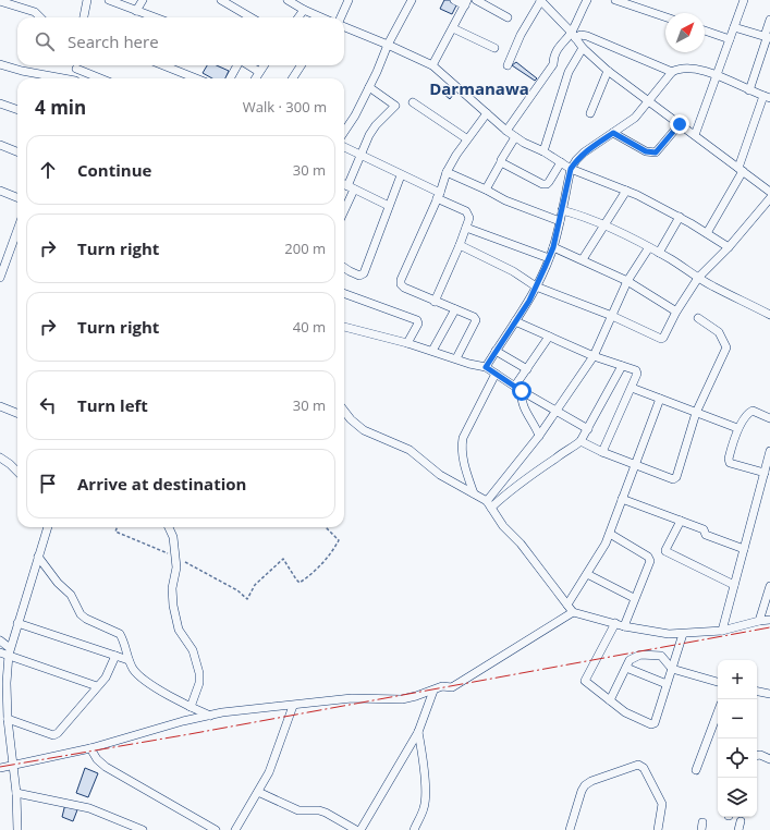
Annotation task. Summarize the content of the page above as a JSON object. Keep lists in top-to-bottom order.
{
  "districts": ["Darmanawa"],
  "north": "top right",
  "page": {
    "search": "Search here",
    "heading": ["4 min", "Walk · 300 m"],
    "list": [
      ["Continue", "30 m"],
      ["Turn right", "200 m"],
      ["Turn right", "40 m"],
      ["Turn left", "30 m"],
      "Arrive at destination"
    ],
    "map_buttons": ["+", "−"]
  }
}
